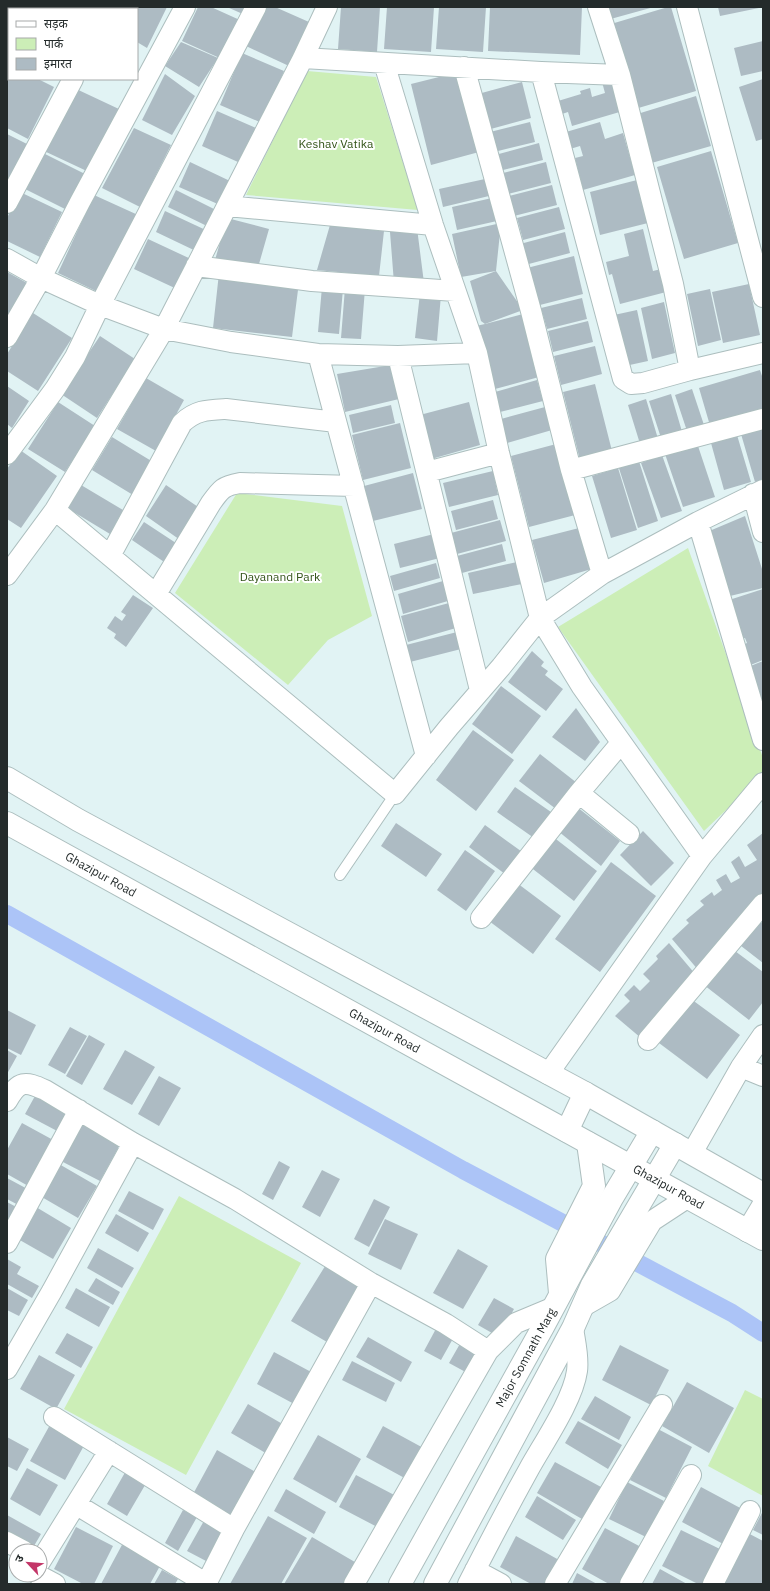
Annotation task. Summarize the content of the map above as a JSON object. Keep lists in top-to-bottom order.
{
  "streets": {
    "main road": ["Ghazipur Road", "Major Somnath Marg"]
  },
  "crossings": [
    ["Ghazipur Road", "Major Somnath Marg"]
  ],
  "parks": ["Keshav Vatika", "Dayanand Park"],
  "legend": ["सड़क", "पार्क", "इमारत"],
  "north": "top left"
}
